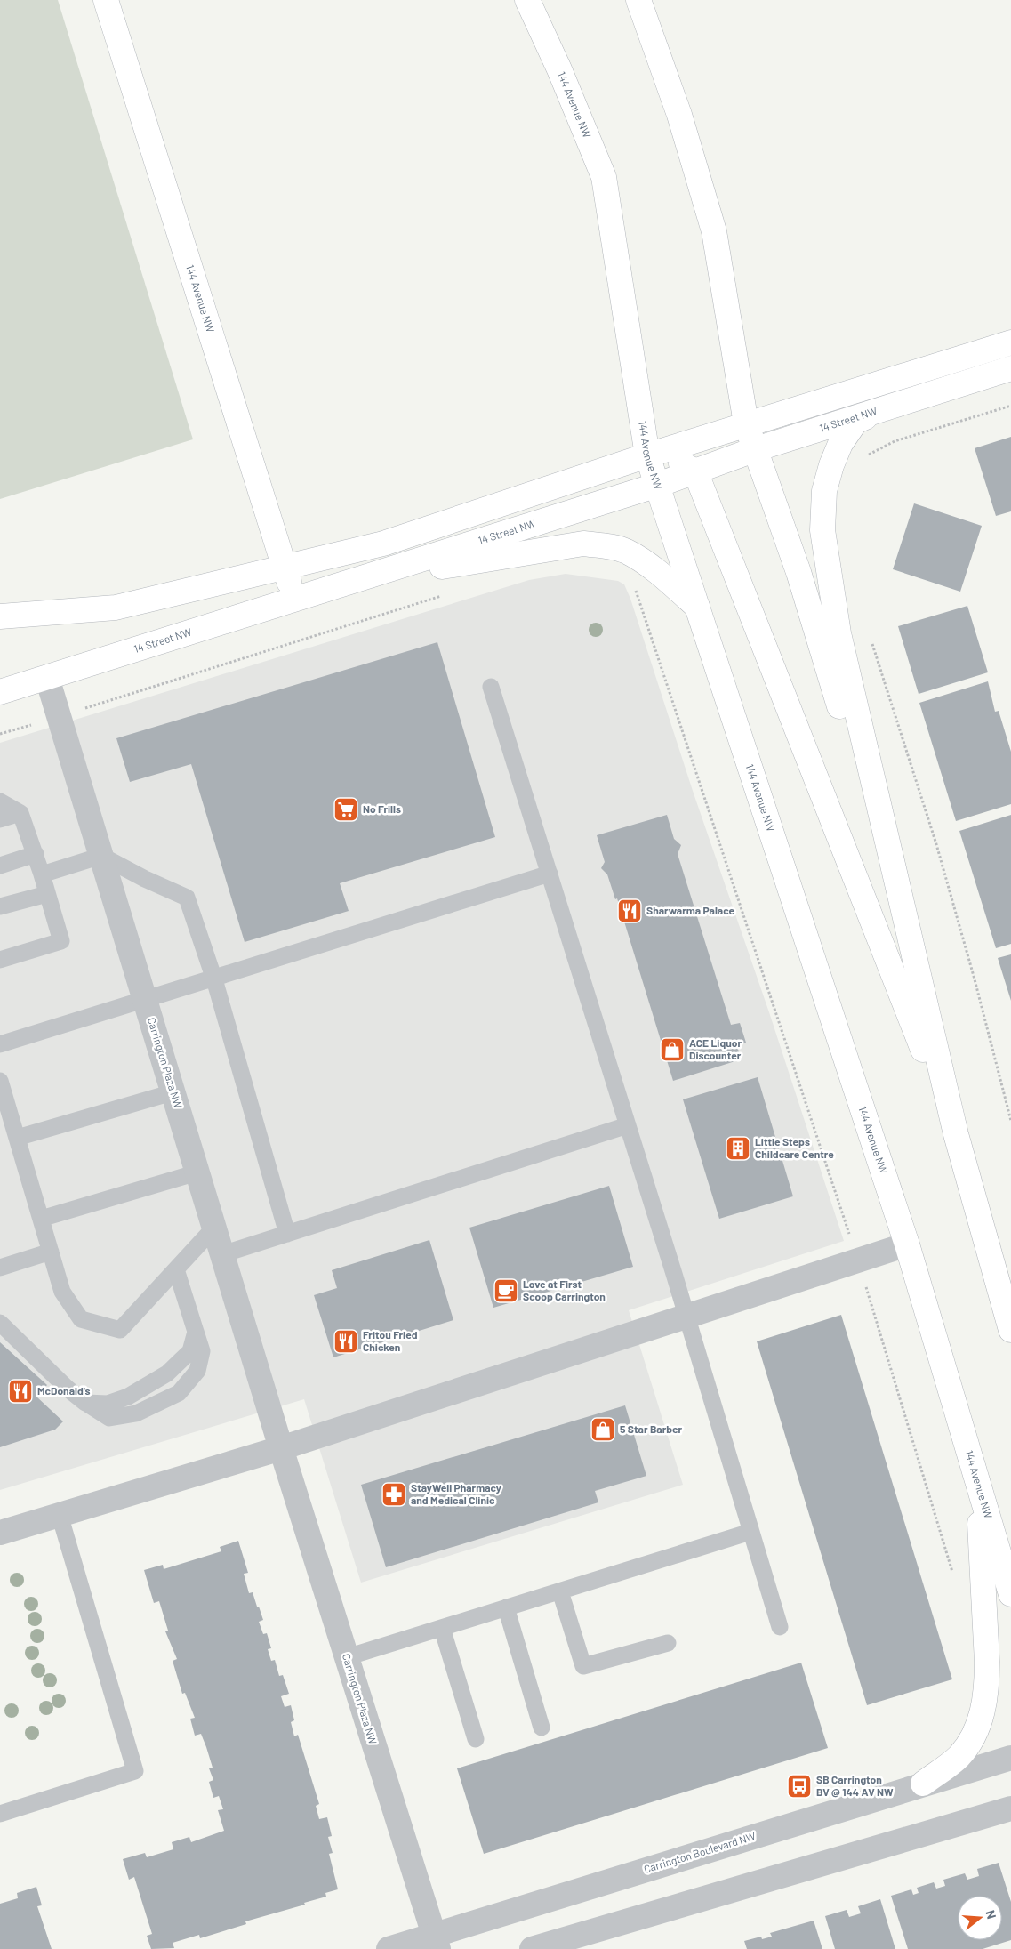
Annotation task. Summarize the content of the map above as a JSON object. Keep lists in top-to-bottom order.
{
  "streets": {
    "main road": ["144 Avenue NW", "14 Street NW"],
    "street": ["Carrington Plaza NW", "Carrington Boulevard NW"]
  },
  "crossings": [
    ["144 Avenue NW", "14 Street NW"],
    ["14 Street NW", "Carrington Plaza NW"],
    ["Carrington Plaza NW", "Carrington Boulevard NW"]
  ],
  "places": {
    "supermarket": ["No Frills"],
    "restaurant": ["Sharwarma Palace", "Fritou Fried Chicken", "McDonald's"],
    "shop": ["ACE Liquor Discounter", "5 Star Barber"],
    "building": ["Little Steps Childcare Centre"],
    "cafe": ["Love at First Scoop Carrington"],
    "pharmacy": ["StayWell Pharmacy and Medical Clinic"],
    "bus stop": ["SB Carrington BV @ 144 AV NW"]
  },
  "north": "right"
}
